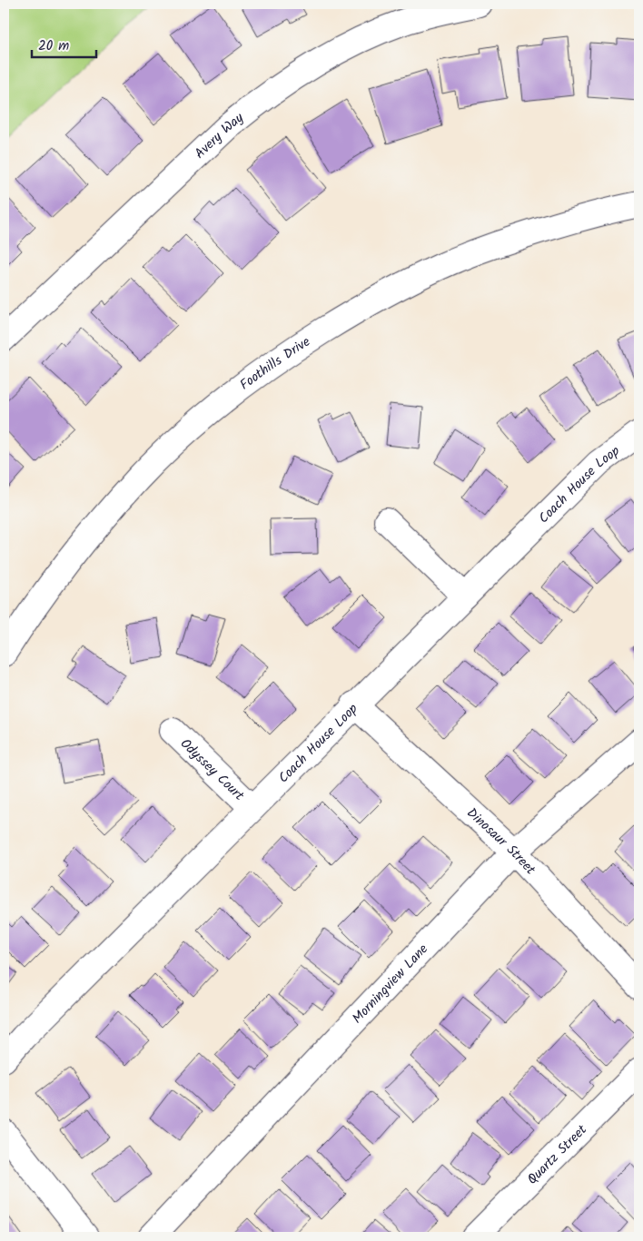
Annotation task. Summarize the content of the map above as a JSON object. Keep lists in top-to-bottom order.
{
  "streets": {
    "street": [
      "Avery Way",
      "Foothills Drive",
      "Coach House Loop",
      "Odyssey Court",
      "Dinosaur Street",
      "Morningview Lane",
      "Quartz Street"
    ]
  },
  "crossings": [
    ["Coach House Loop", "Odyssey Court"],
    ["Coach House Loop", "Dinosaur Street"],
    ["Dinosaur Street", "Morningview Lane"]
  ],
  "scale_bar": "20 m"
}
